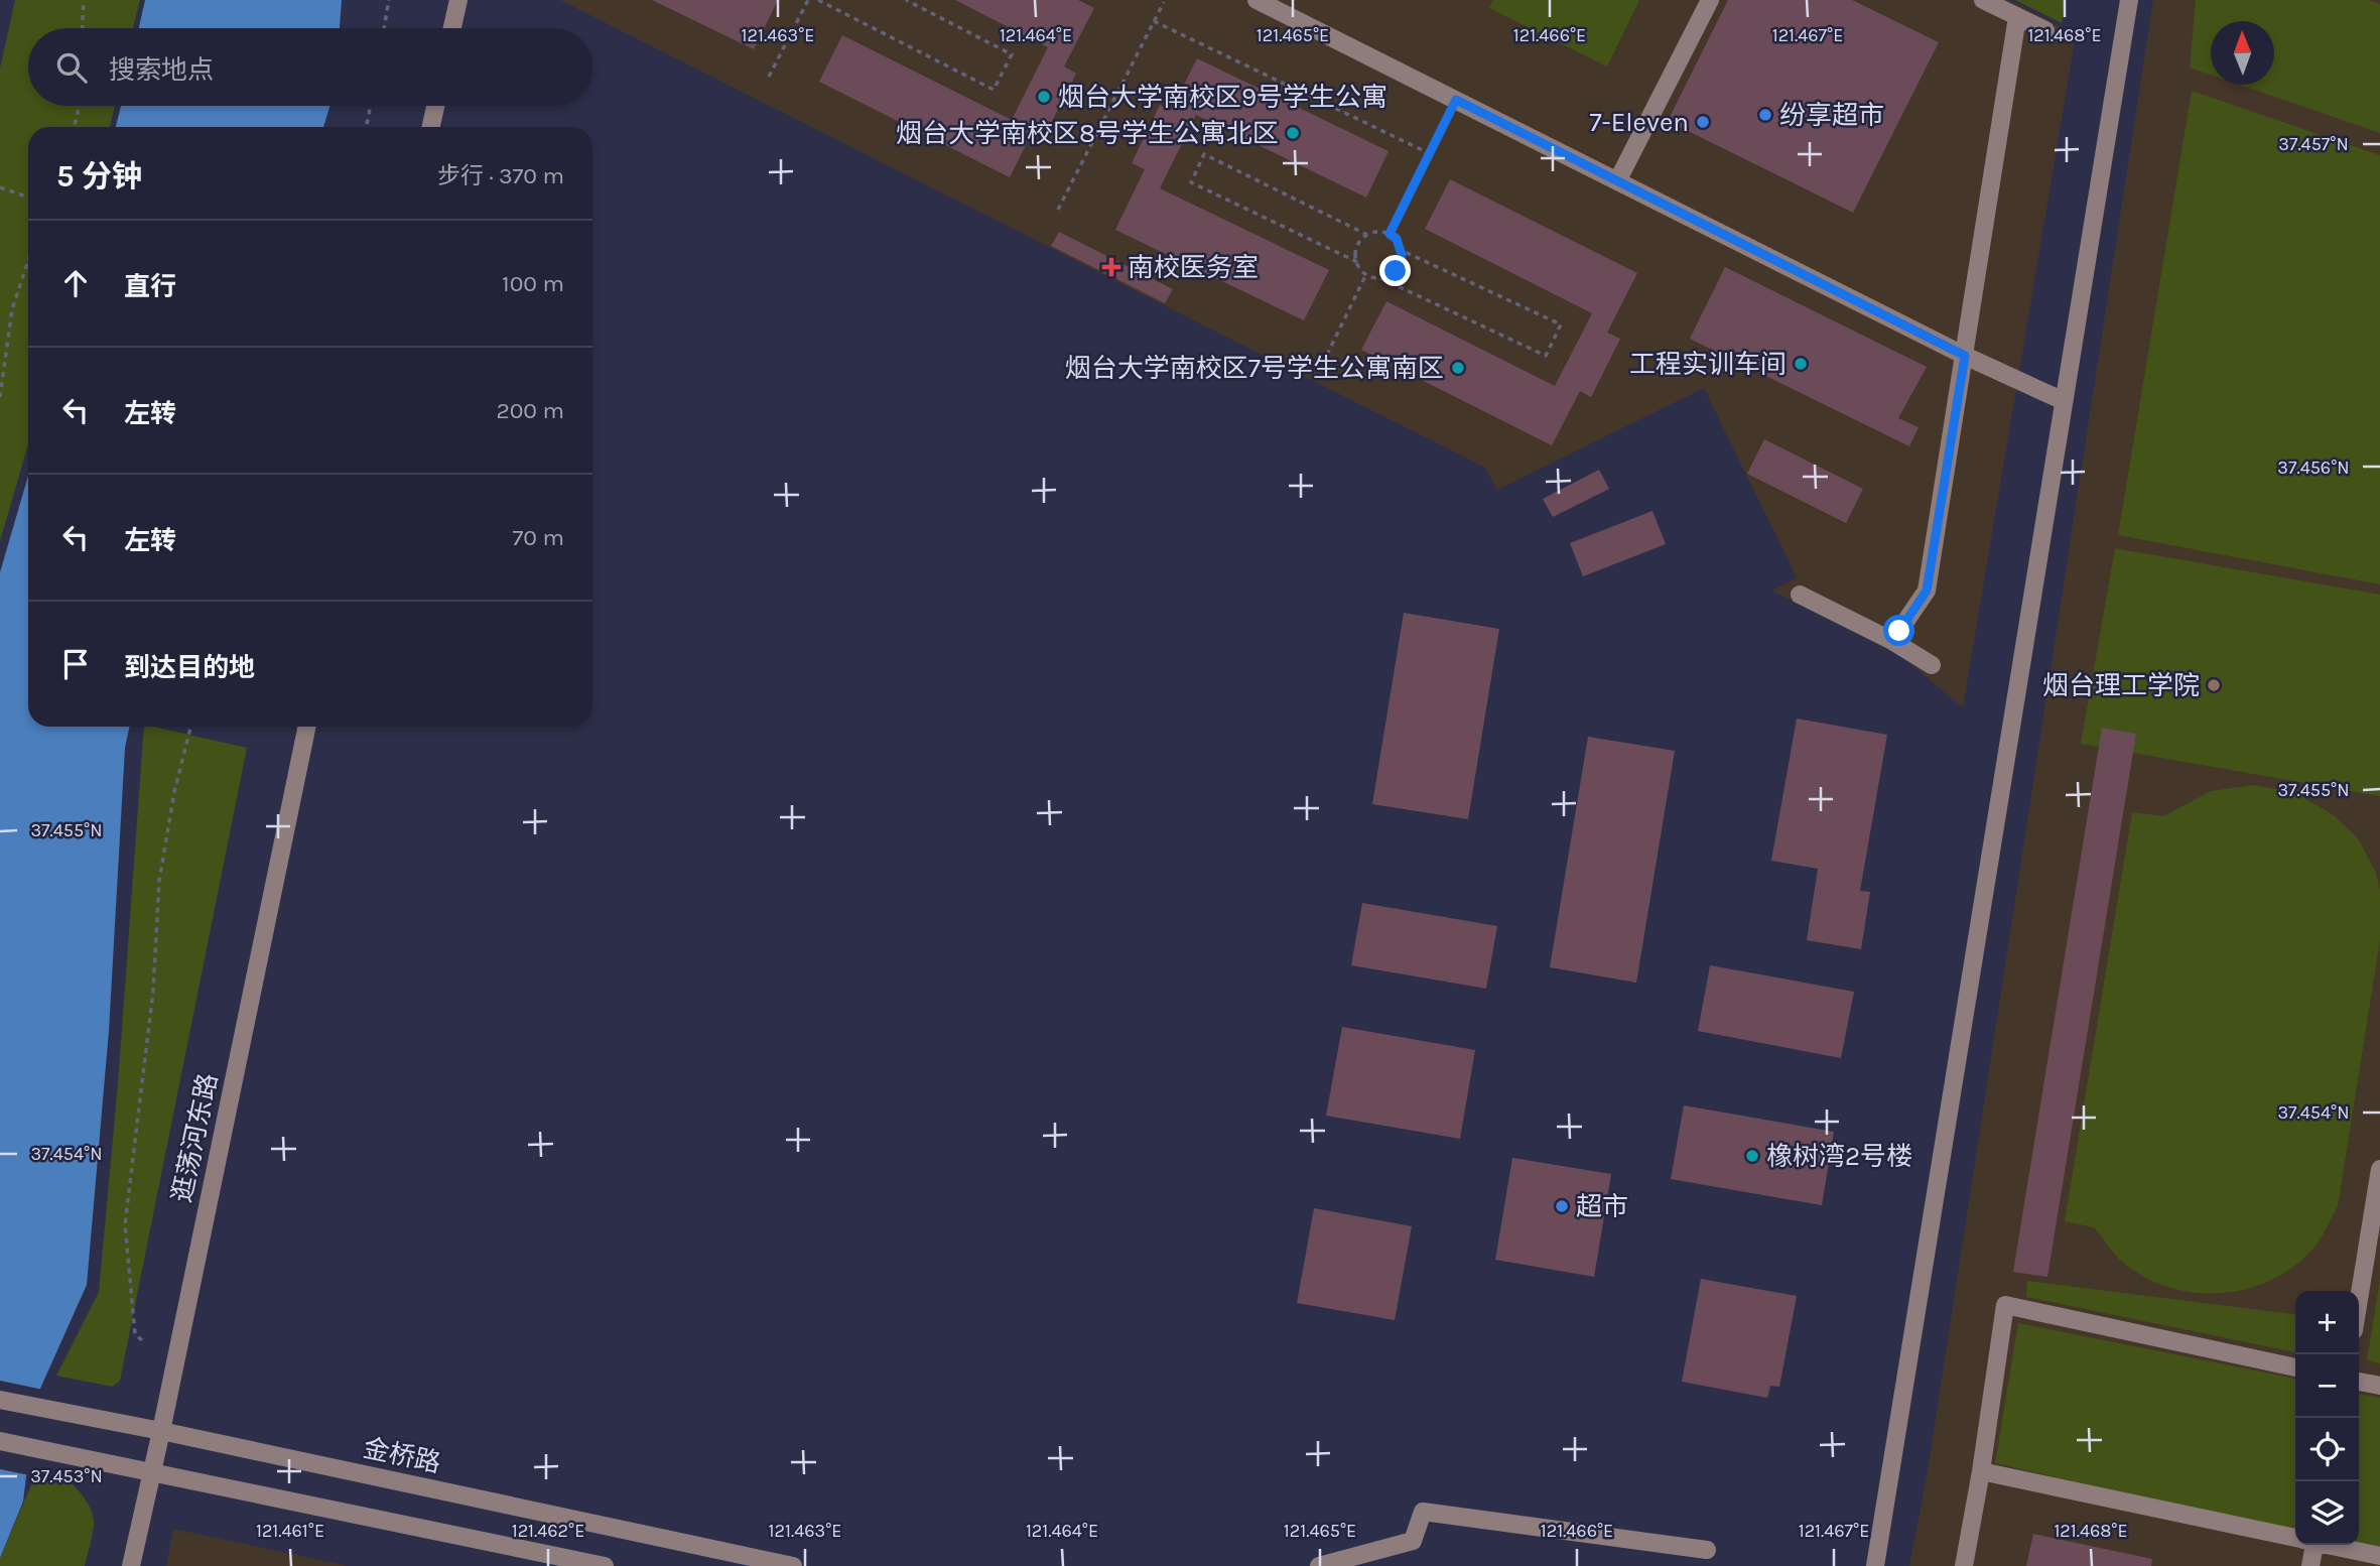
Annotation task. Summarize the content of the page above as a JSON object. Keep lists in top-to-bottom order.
{
  "streets": {
    "street": ["逛荡河东路", "金桥路"]
  },
  "crossings": [
    ["逛荡河东路", "金桥路"]
  ],
  "places": {
    "other": [
      "烟台大学南校区9号学生公寓",
      "纷享超市",
      "7-Eleven",
      "烟台大学南校区8号学生公寓北区",
      "工程实训车间",
      "烟台大学南校区7号学生公寓南区",
      "烟台理工学院",
      "橡树湾2号楼",
      "超市"
    ],
    "health": ["南校医务室"]
  },
  "north": "top",
  "page": {
    "search": "搜索地点",
    "heading": ["5 分钟", "步行 · 370 m"],
    "list": [
      ["直行", "100 m"],
      ["左转", "200 m"],
      ["左转", "70 m"],
      "到达目的地"
    ],
    "map_buttons": ["+", "−"]
  },
  "coordinates": [
    "121.463°E",
    "121.464°E",
    "121.465°E",
    "121.466°E",
    "121.467°E",
    "121.468°E",
    "37.457°N",
    "37.456°N",
    "37.455°N",
    "37.454°N",
    "37.453°N",
    "121.461°E",
    "121.462°E"
  ]
}
